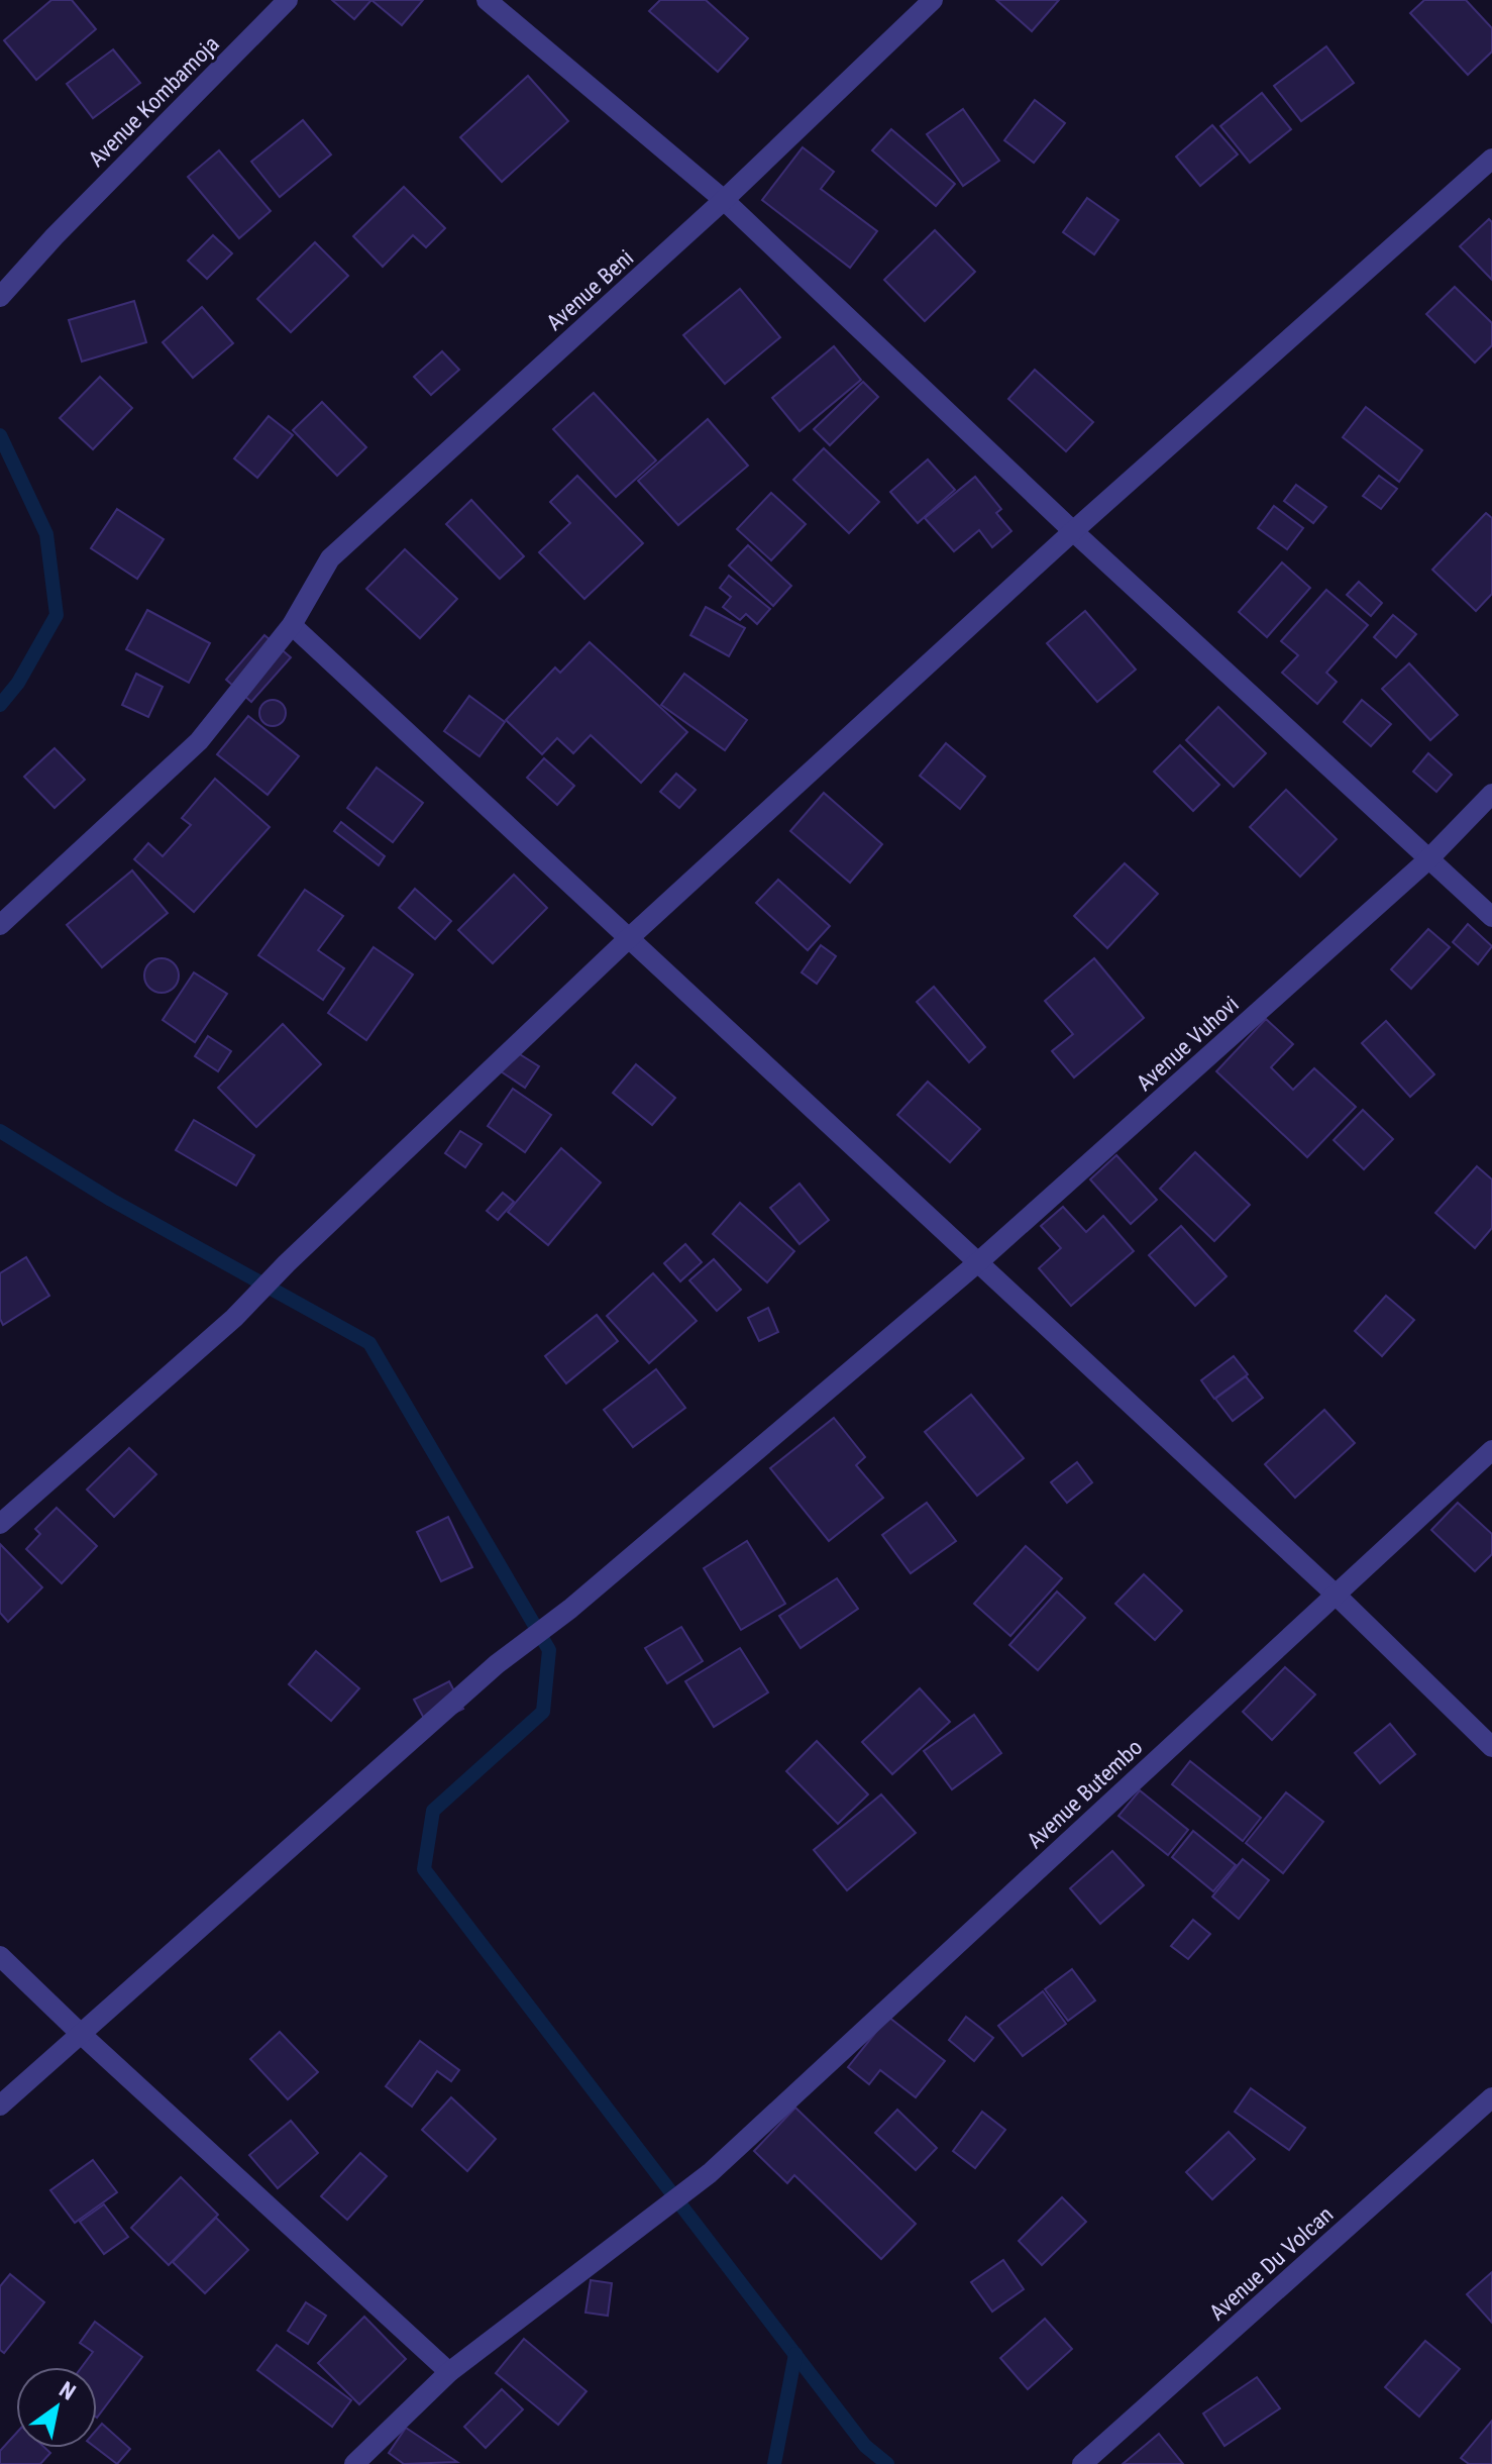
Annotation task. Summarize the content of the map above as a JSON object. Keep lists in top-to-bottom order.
{
  "streets": {
    "street": [
      "Avenue Kombamoja",
      "Avenue Beni",
      "Avenue Vuhovi",
      "Avenue Butembo",
      "Avenue Du Volcan"
    ]
  },
  "north": "top right"
}
